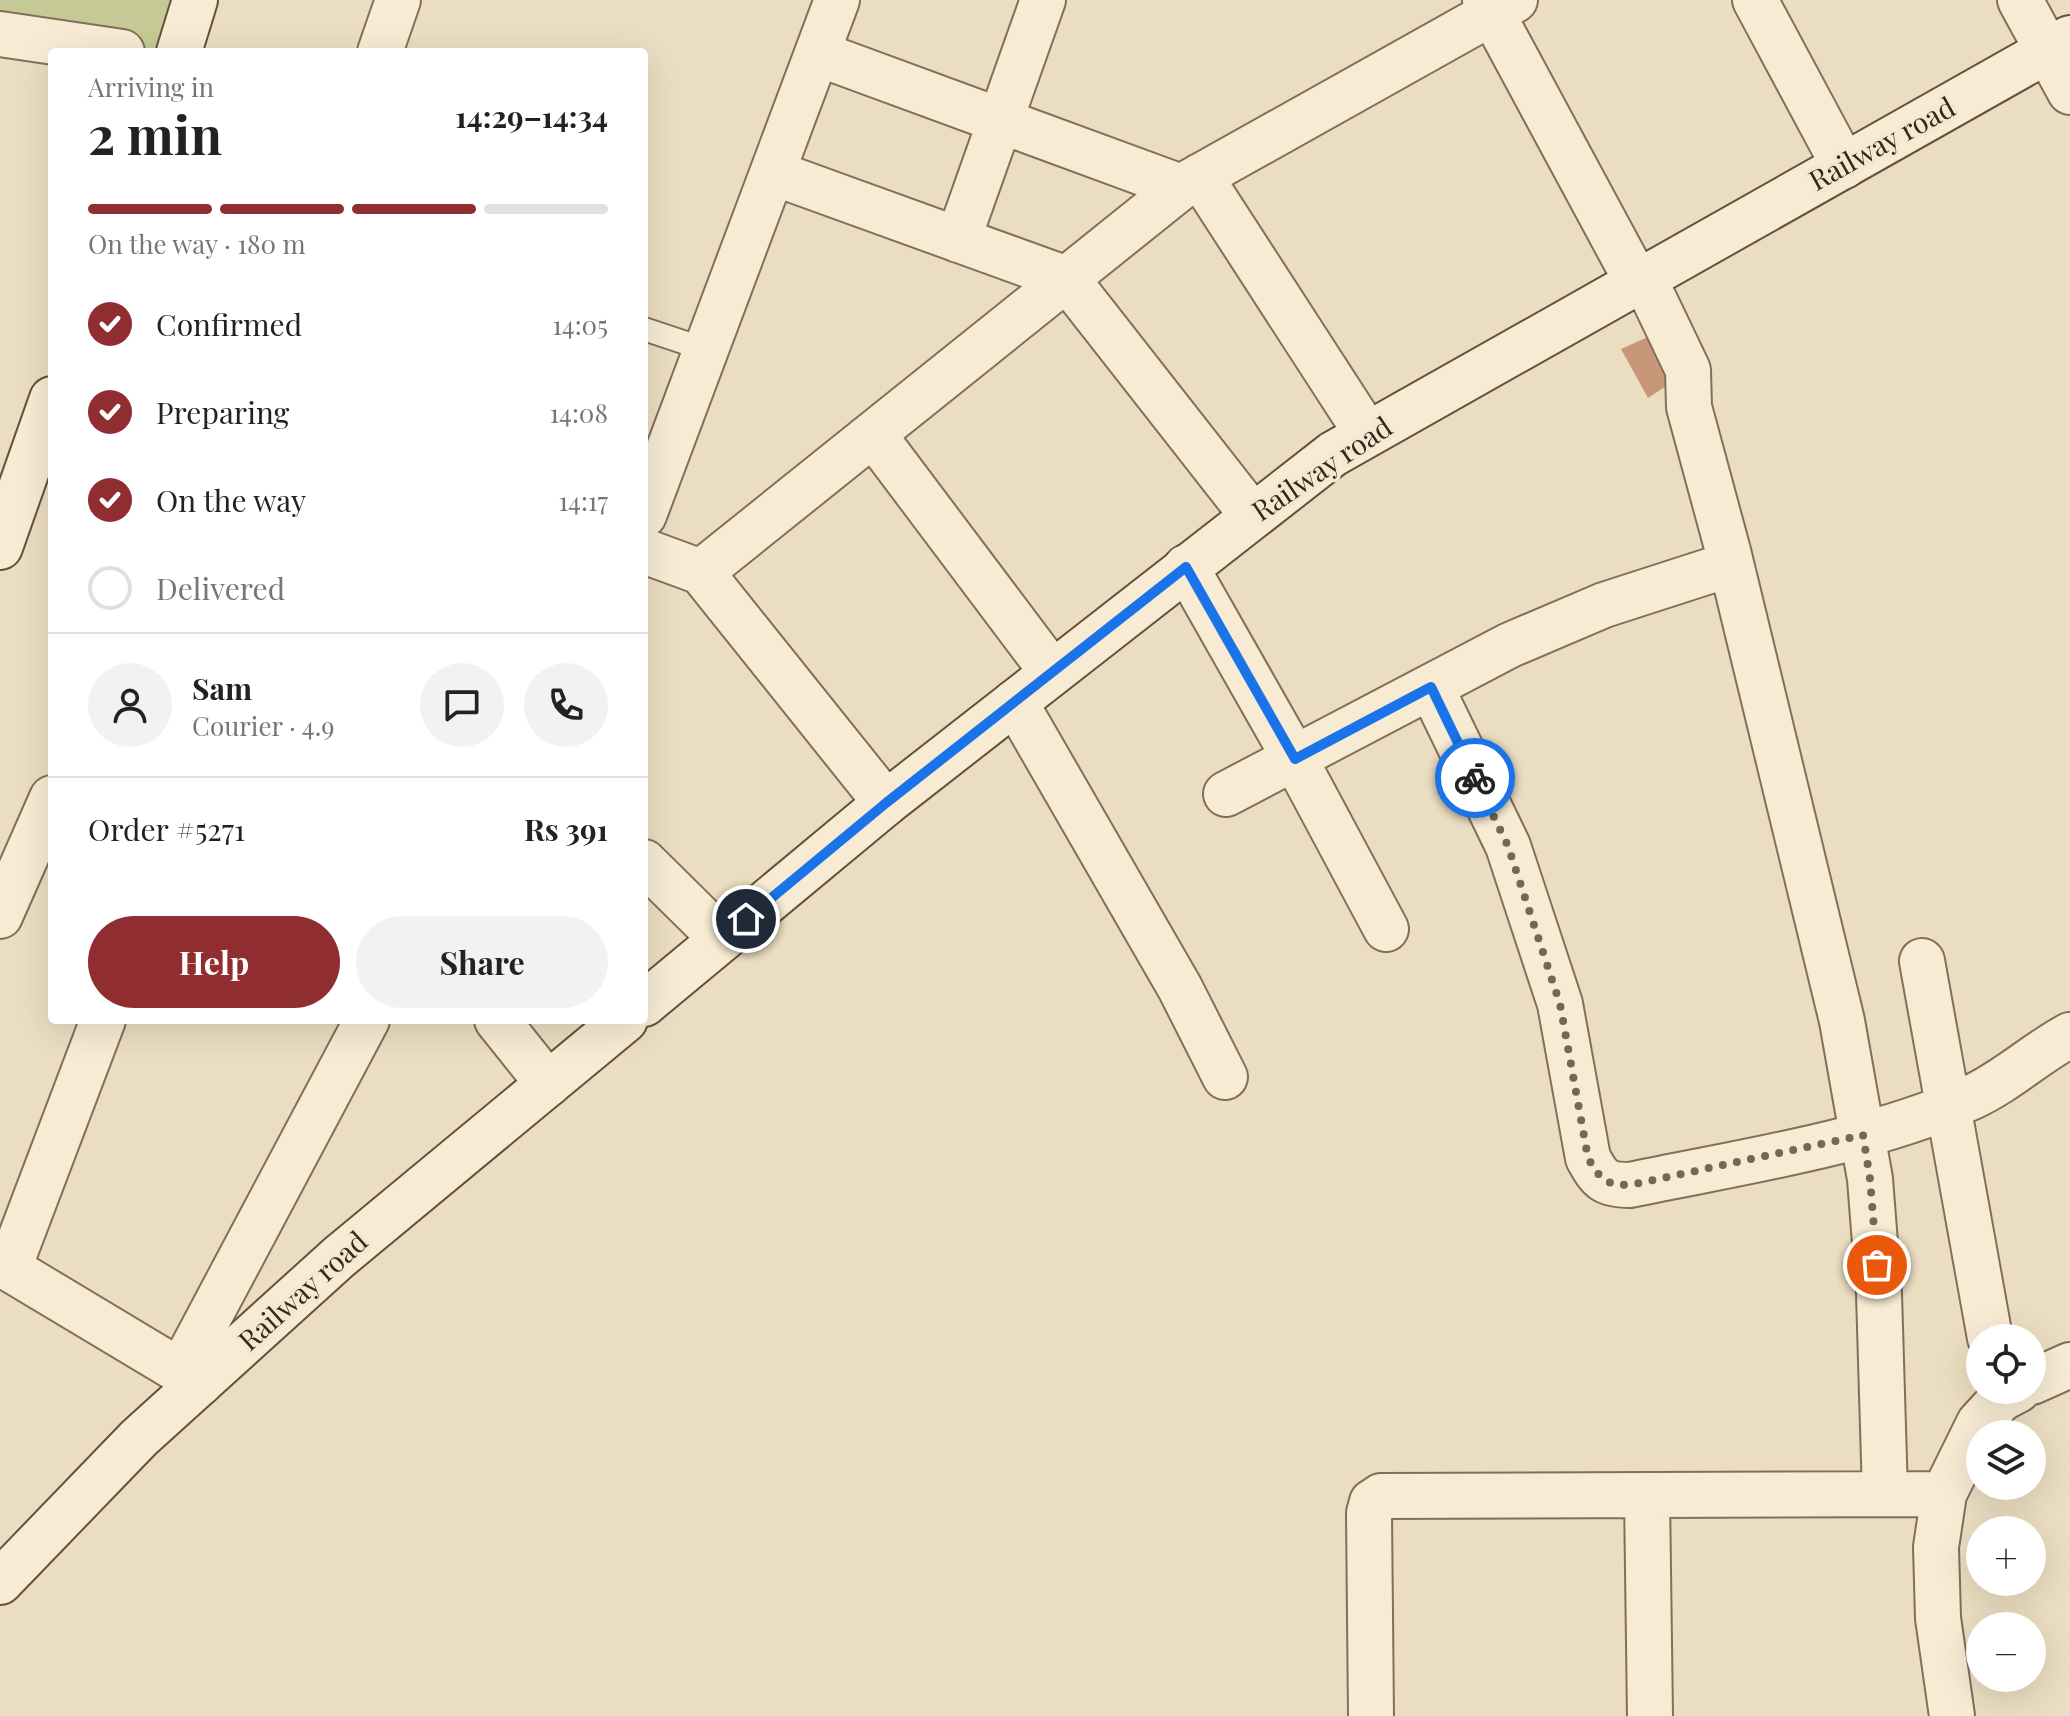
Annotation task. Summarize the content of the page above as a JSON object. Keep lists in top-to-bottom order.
{
  "streets": {
    "street": ["Railway road"]
  },
  "page": {
    "heading": ["2 min", "Arriving in", "14:29–14:34"],
    "panel": [
      "Sam",
      "Courier · 4.9",
      "Order #5271",
      "Rs 391"
    ],
    "bar": "On the way · 180 m",
    "list": [
      ["Confirmed", "14:05"],
      ["Preparing", "14:08"],
      ["On the way", "14:17"],
      "Delivered"
    ],
    "buttons": ["Help", "Share"],
    "map_buttons": ["+", "−"]
  }
}
